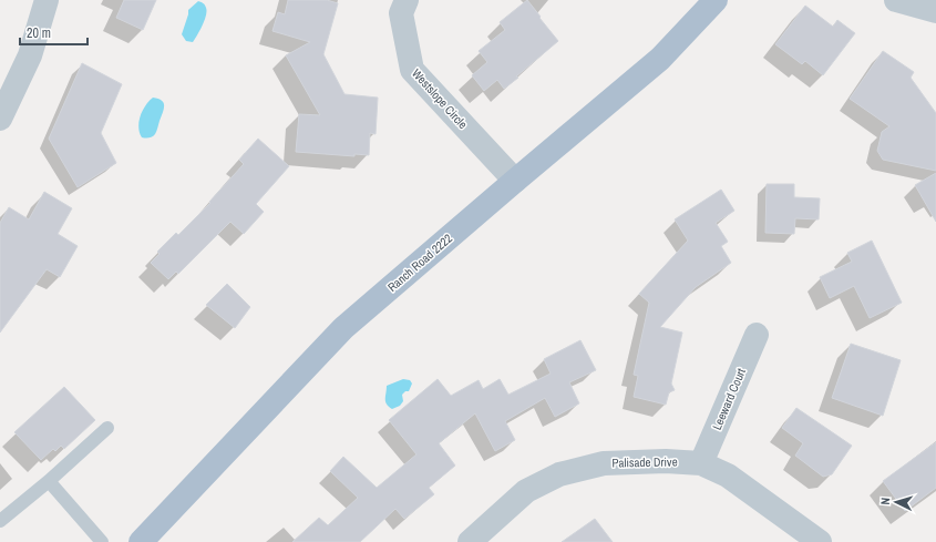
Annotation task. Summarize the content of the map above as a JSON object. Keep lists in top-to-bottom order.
{
  "streets": {
    "main road": ["Ranch Road 2222"],
    "street": ["Westslope Circle", "Leeward Court", "Palisade Drive"]
  },
  "crossings": [
    ["Westslope Circle", "Ranch Road 2222"],
    ["Leeward Court", "Palisade Drive"]
  ],
  "scale_bar": "20 m",
  "north": "left"
}
